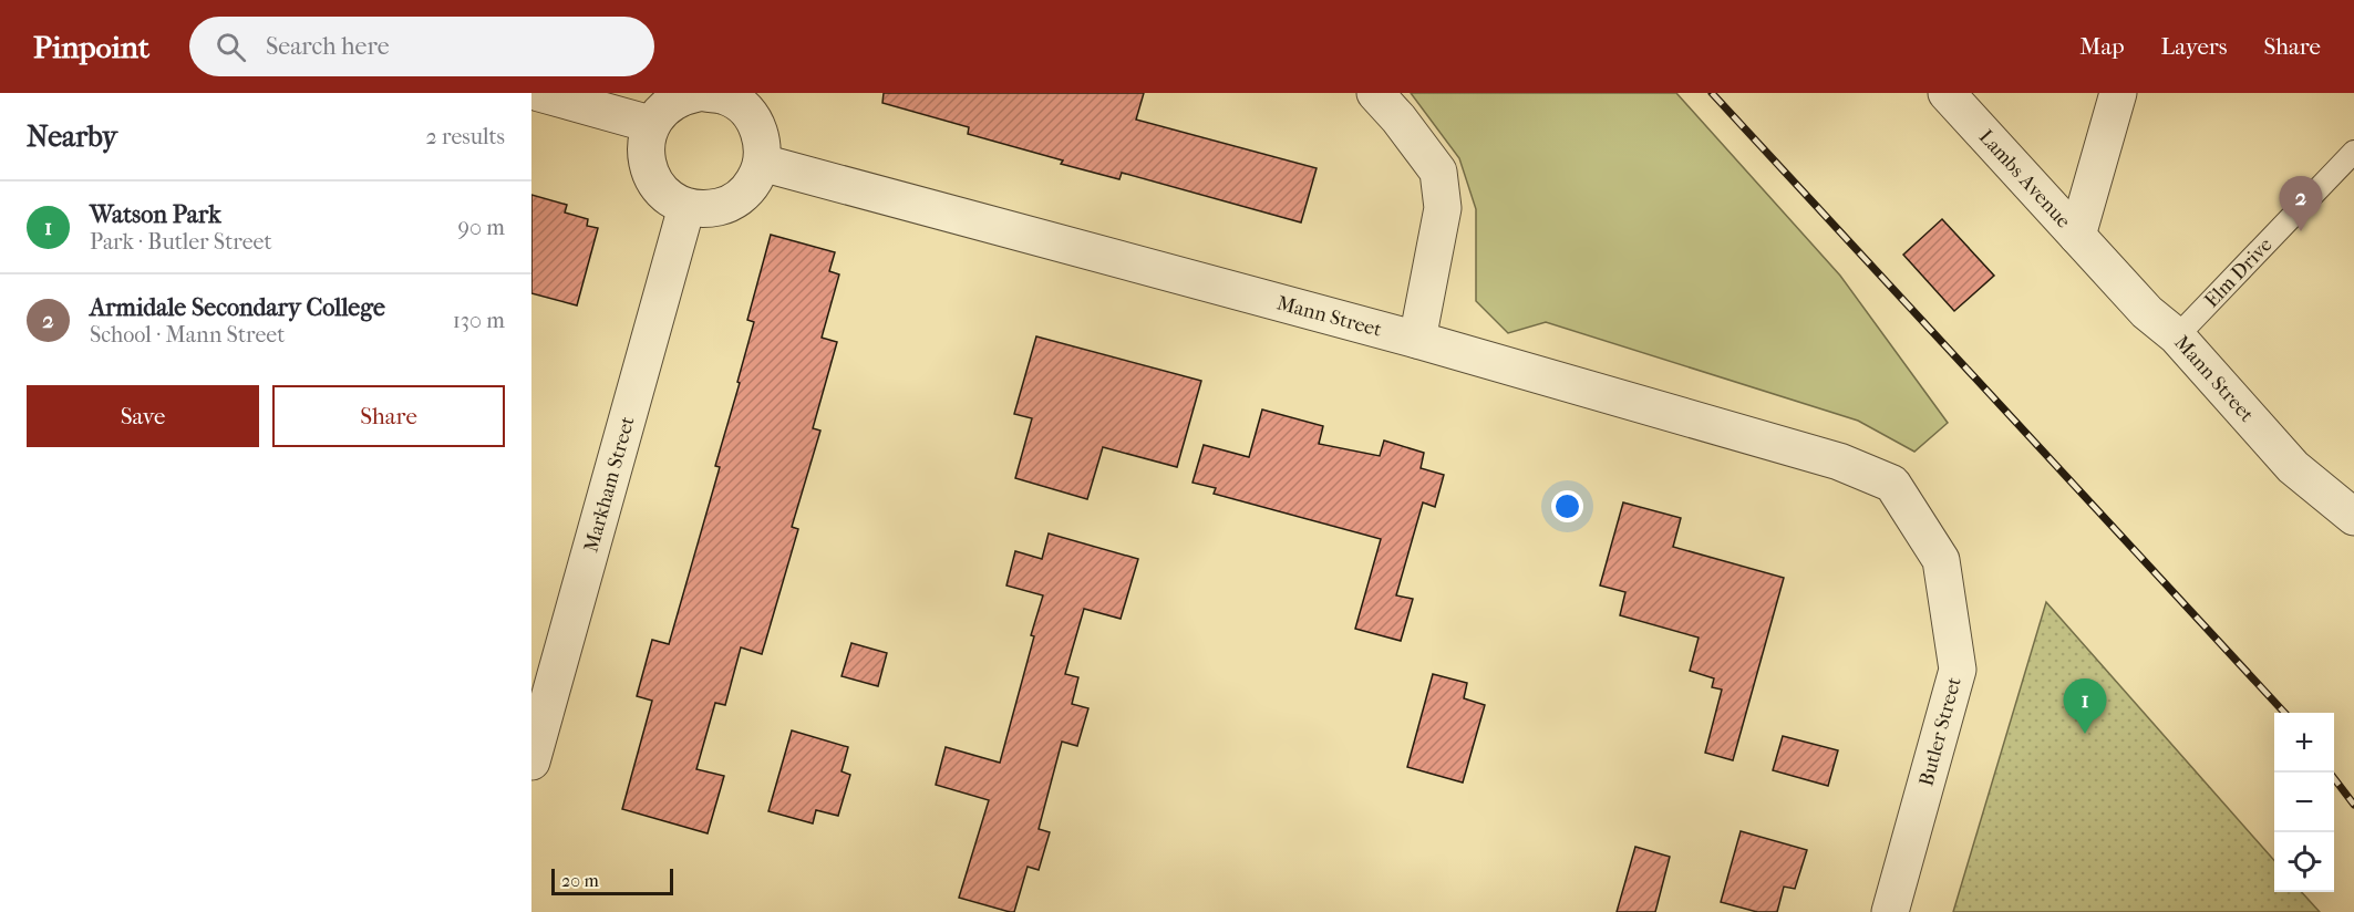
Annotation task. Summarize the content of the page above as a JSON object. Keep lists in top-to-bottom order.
{
  "streets": {
    "street": [
      "Lambs Avenue",
      "Mann Street",
      "Markham Street",
      "Butler Street"
    ],
    "lane": ["Elm Drive"]
  },
  "crossings": [
    ["Lambs Avenue", "Mann Street"],
    ["Elm Drive", "Mann Street"],
    ["Mann Street", "Markham Street"],
    ["Mann Street", "Butler Street"]
  ],
  "scale_bar": "20 m",
  "page": {
    "header": "Pinpoint",
    "search": "Search here",
    "nav": ["Map", "Layers", "Share"],
    "heading": ["Nearby", "2 results"],
    "pins": ["2", "1"],
    "list": [
      {
        "mark": "1",
        "name": "Watson Park",
        "note": "Park · Butler Street",
        "value": "90 m"
      },
      {
        "mark": "2",
        "name": "Armidale Secondary College",
        "note": "School · Mann Street",
        "value": "130 m"
      }
    ],
    "buttons": ["Save", "Share"],
    "map_buttons": ["+", "−"],
    "scale": "20 m"
  }
}
